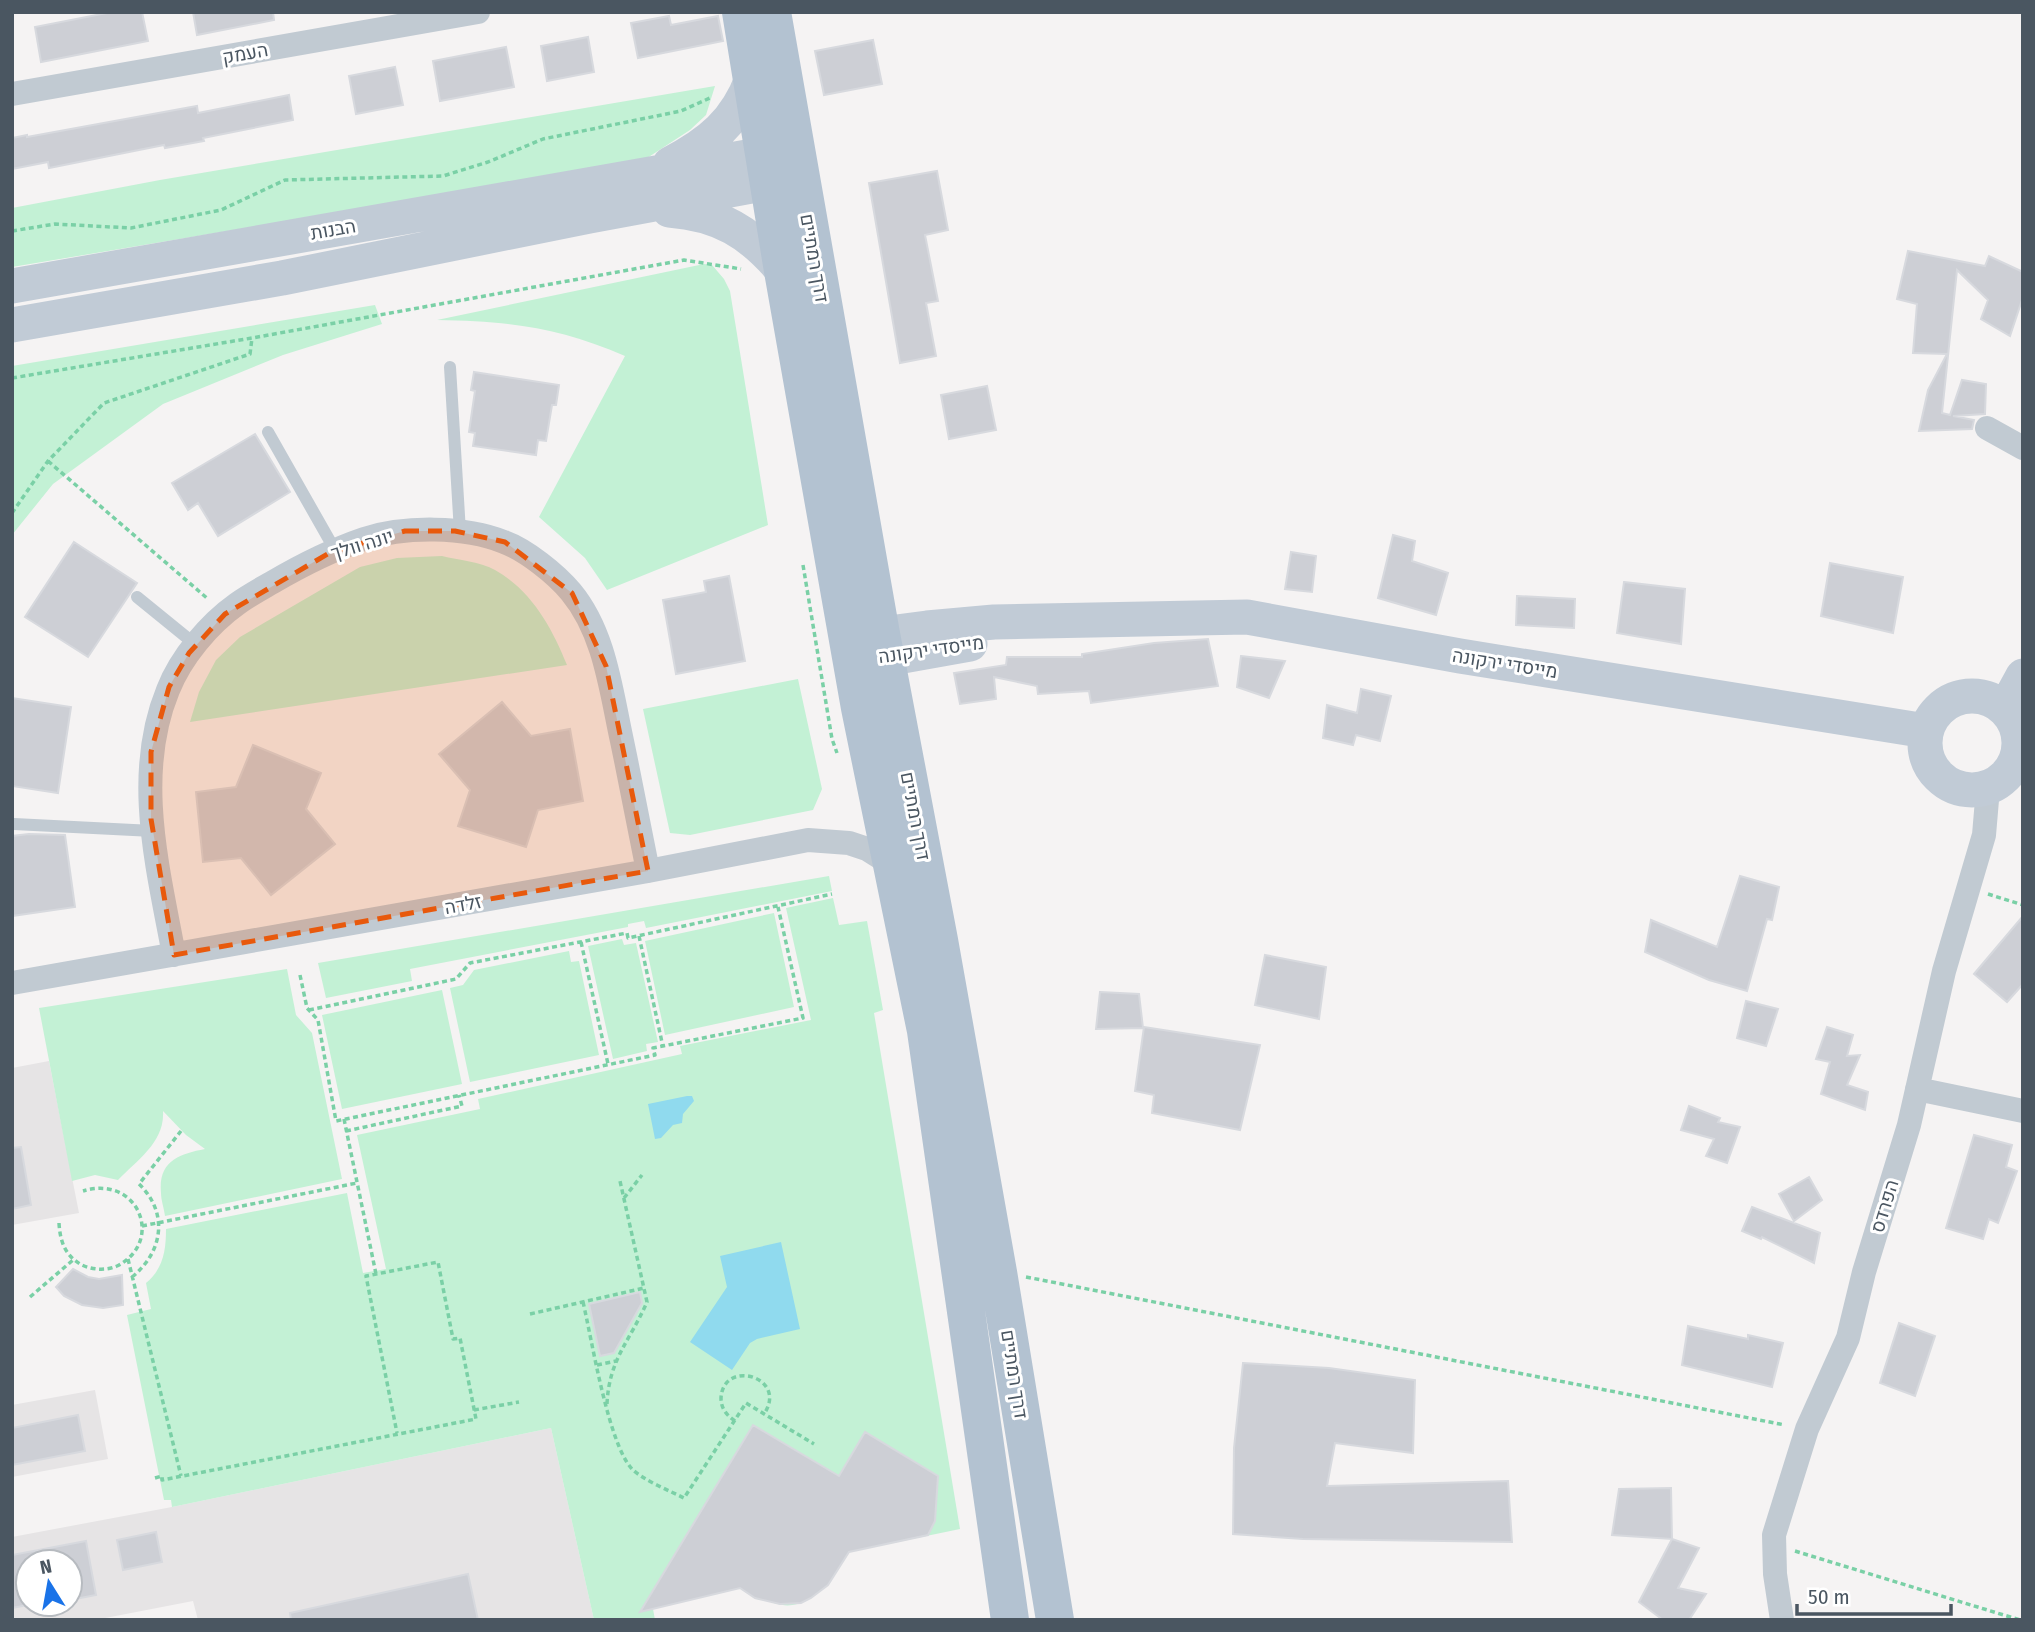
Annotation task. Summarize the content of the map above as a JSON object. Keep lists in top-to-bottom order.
{
  "streets": {
    "main road": ["דרך רמתיים"],
    "street": [
      "העמק",
      "הבנות",
      "יונה וולך",
      "מייסדי ירקונה",
      "זלדה",
      "הפרדס"
    ]
  },
  "crossings": [
    ["הבנות", "דרך רמתיים"],
    ["דרך רמתיים", "מייסדי ירקונה"],
    ["דרך רמתיים", "זלדה"],
    ["יונה וולך", "זלדה"],
    ["מייסדי ירקונה", "הפרדס"]
  ],
  "scale_bar": "50 m",
  "north": "top"
}
